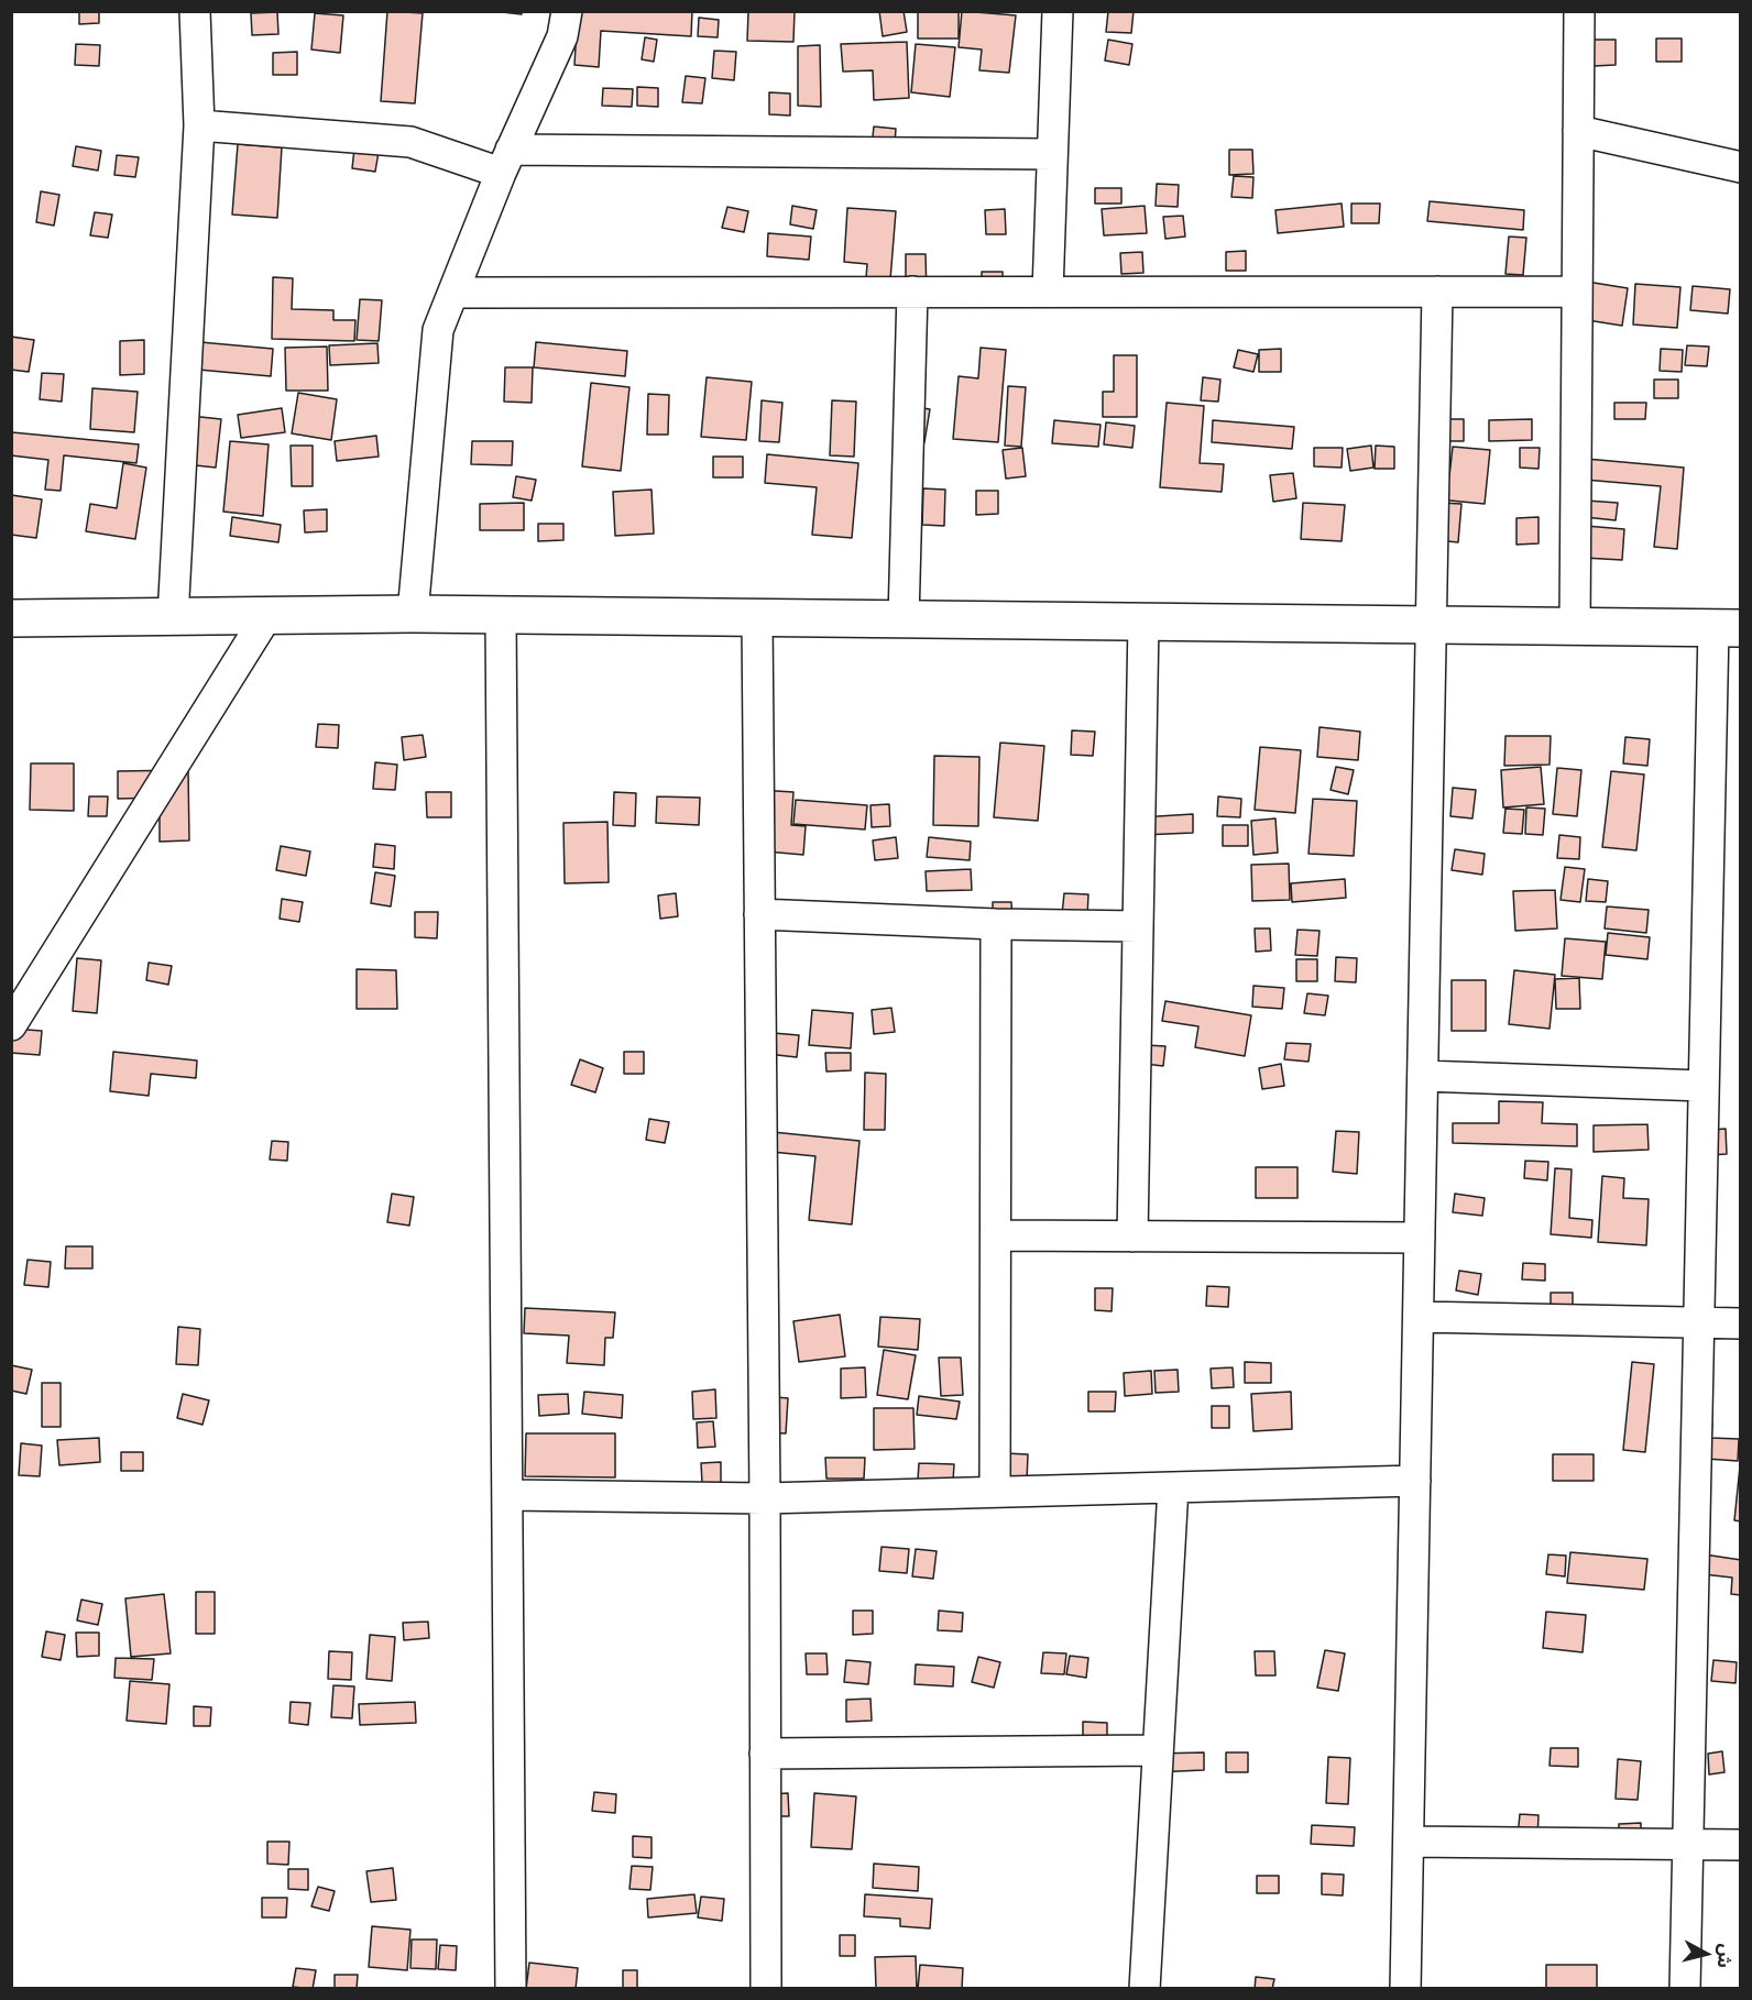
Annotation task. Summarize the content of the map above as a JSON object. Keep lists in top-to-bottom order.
{
  "north": "right"
}
